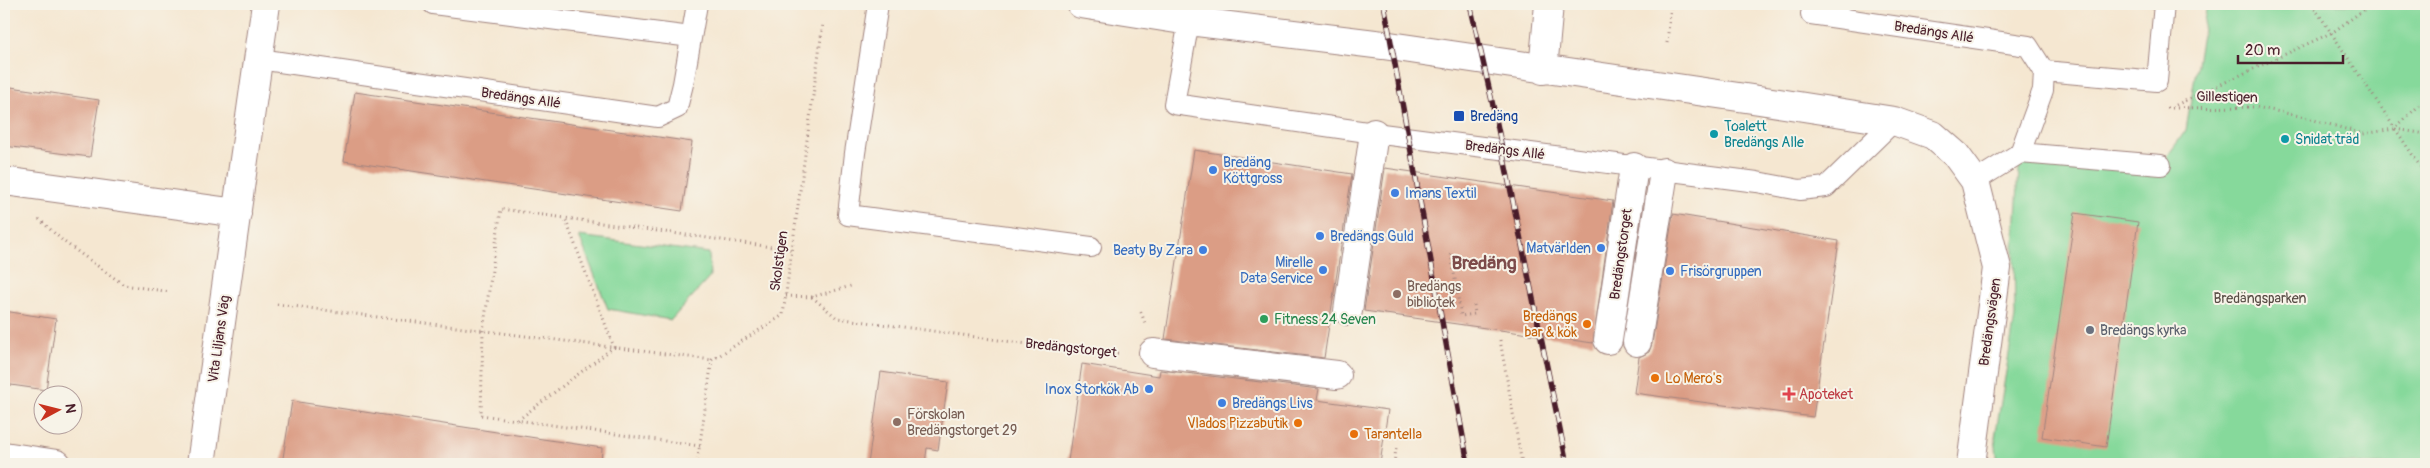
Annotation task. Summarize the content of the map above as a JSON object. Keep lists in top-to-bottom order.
{
  "streets": {
    "street": ["Bredängstorget", "Bredängsvägen", "Vita Liljans Väg"],
    "lane": ["Bredängs Allé"],
    "path": ["Gillestigen", "Skolstigen"]
  },
  "crossings": [
    ["Bredängs Allé", "Bredängstorget"],
    ["Bredängs Allé", "Vita Liljans Väg"]
  ],
  "districts": ["Bredäng"],
  "parks": ["Bredängsparken"],
  "places": {
    "transit": ["Bredäng"],
    "other": [
      "Toalett Bredängs Alle",
      "Snidat träd",
      "Bredäng Köttgross",
      "Imans Textil",
      "Bredängs Guld",
      "Matvärlden",
      "Beaty By Zara",
      "Mirelle Data Service",
      "Frisörgruppen",
      "Bredängs bibliotek",
      "Fitness 24 Seven",
      "Bredängs bar & kök",
      "Bredängs kyrka",
      "Lo Mero's",
      "Inox Storkök Ab",
      "Bredängs Livs",
      "Förskolan Bredängstorget 29",
      "Vlados Pizzabutik",
      "Tarantella"
    ],
    "health": ["Apoteket"]
  },
  "scale_bar": "20 m",
  "north": "right"
}
